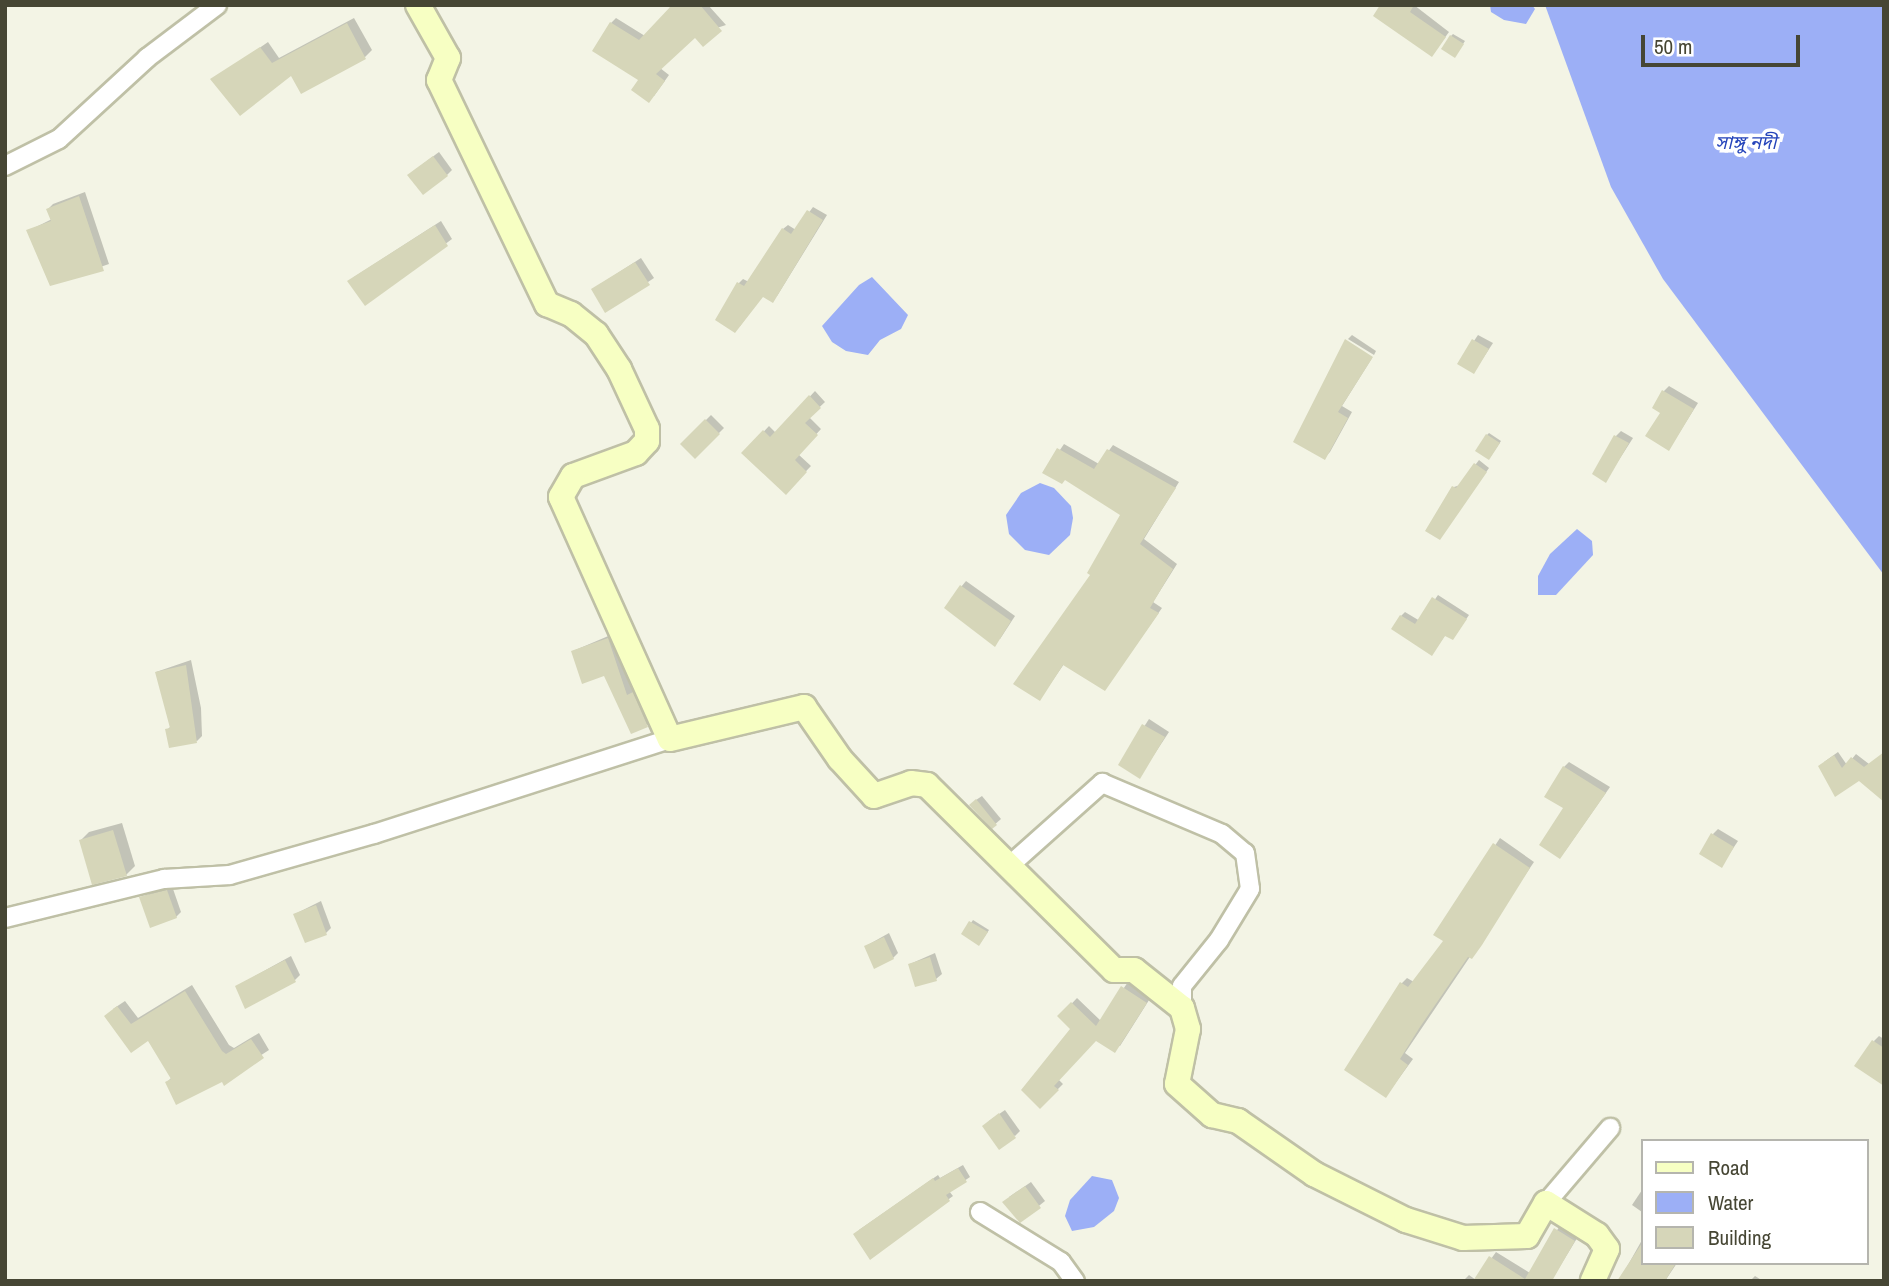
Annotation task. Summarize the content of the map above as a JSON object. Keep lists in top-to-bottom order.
{
  "water": ["সাঙ্গু নদী"],
  "legend": ["Road", "Water", "Building"],
  "scale_bar": "50 m"
}
